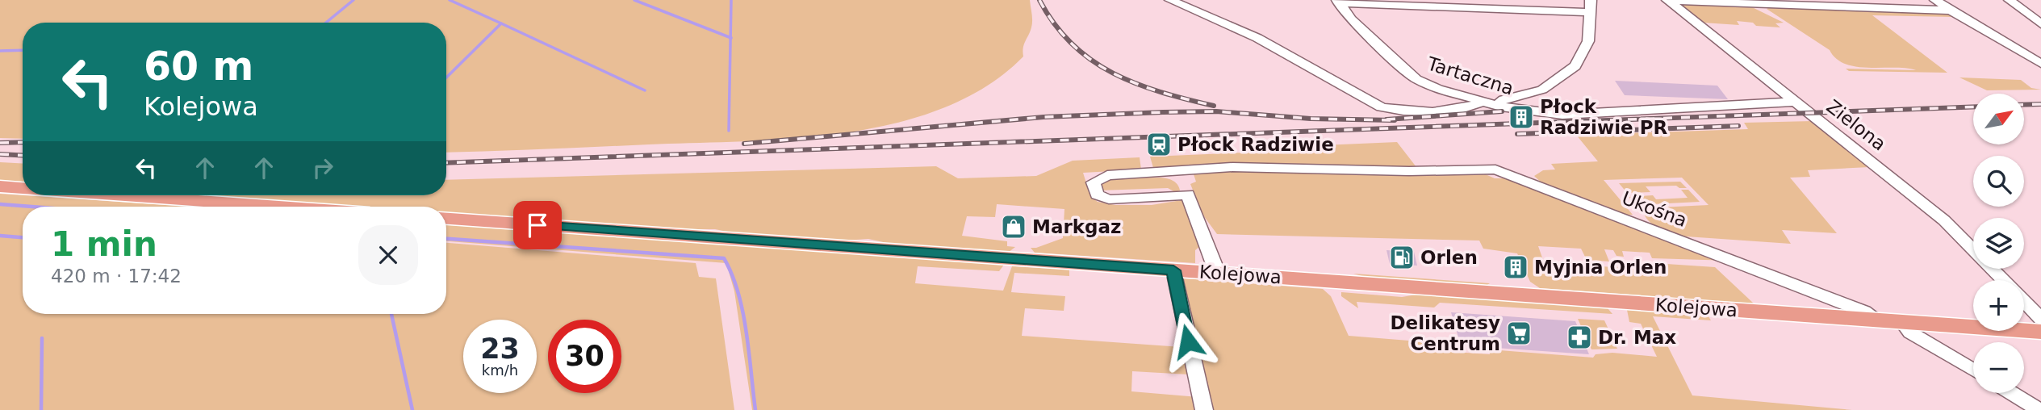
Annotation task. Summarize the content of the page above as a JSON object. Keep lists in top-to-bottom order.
{
  "streets": {
    "main road": ["Kolejowa"],
    "street": ["Tartaczna", "Zielona", "Ukośna"]
  },
  "crossings": [
    ["Tartaczna", "Zielona"],
    ["Ukośna", "Kolejowa"]
  ],
  "places": {
    "building": ["Płock Radziwie PR", "Myjnia Orlen"],
    "station": ["Płock Radziwie"],
    "shop": ["Markgaz"],
    "fuel station": ["Orlen"],
    "supermarket": ["Delikatesy Centrum"],
    "pharmacy": ["Dr. Max"]
  },
  "north": "top right",
  "page": {
    "turn": ["60 m", "Kolejowa"],
    "map_buttons": ["+", "−"],
    "heading": ["1 min", "420 m · 17:42"],
    "speed": "23 km/h",
    "limit": "30"
  }
}
